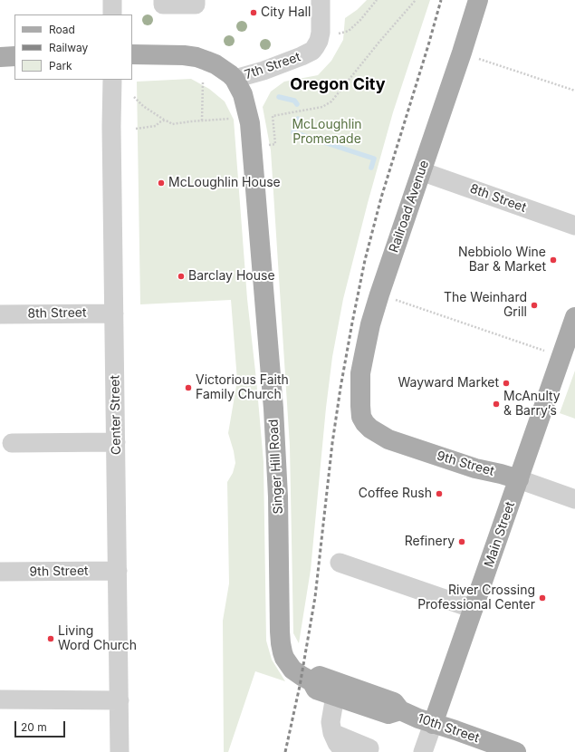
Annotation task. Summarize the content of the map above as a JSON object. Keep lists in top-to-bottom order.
{
  "streets": {
    "main road": [
      "7th Street",
      "Railroad Avenue",
      "9th Street",
      "Singer Hill Road",
      "Main Street",
      "10th Street"
    ],
    "street": ["8th Street", "Center Street"]
  },
  "crossings": [
    ["7th Street", "Singer Hill Road"],
    ["8th Street", "Railroad Avenue"],
    ["8th Street", "Center Street"],
    ["Railroad Avenue", "9th Street"],
    ["Center Street", "9th Street"],
    ["9th Street", "Main Street"],
    ["Singer Hill Road", "10th Street"],
    ["Main Street", "10th Street"]
  ],
  "districts": ["Oregon City"],
  "parks": ["McLoughlin Promenade"],
  "places": [
    "City Hall",
    "McLoughlin House",
    "Nebbiolo Wine Bar & Market",
    "Barclay House",
    "The Weinhard Grill",
    "Wayward Market",
    "Victorious Faith Family Church",
    "McAnulty & Barry’s",
    "Coffee Rush",
    "Refinery",
    "River Crossing Professional Center",
    "Living Word Church"
  ],
  "legend": ["Road", "Railway", "Park"],
  "scale_bar": "20 m"
}
